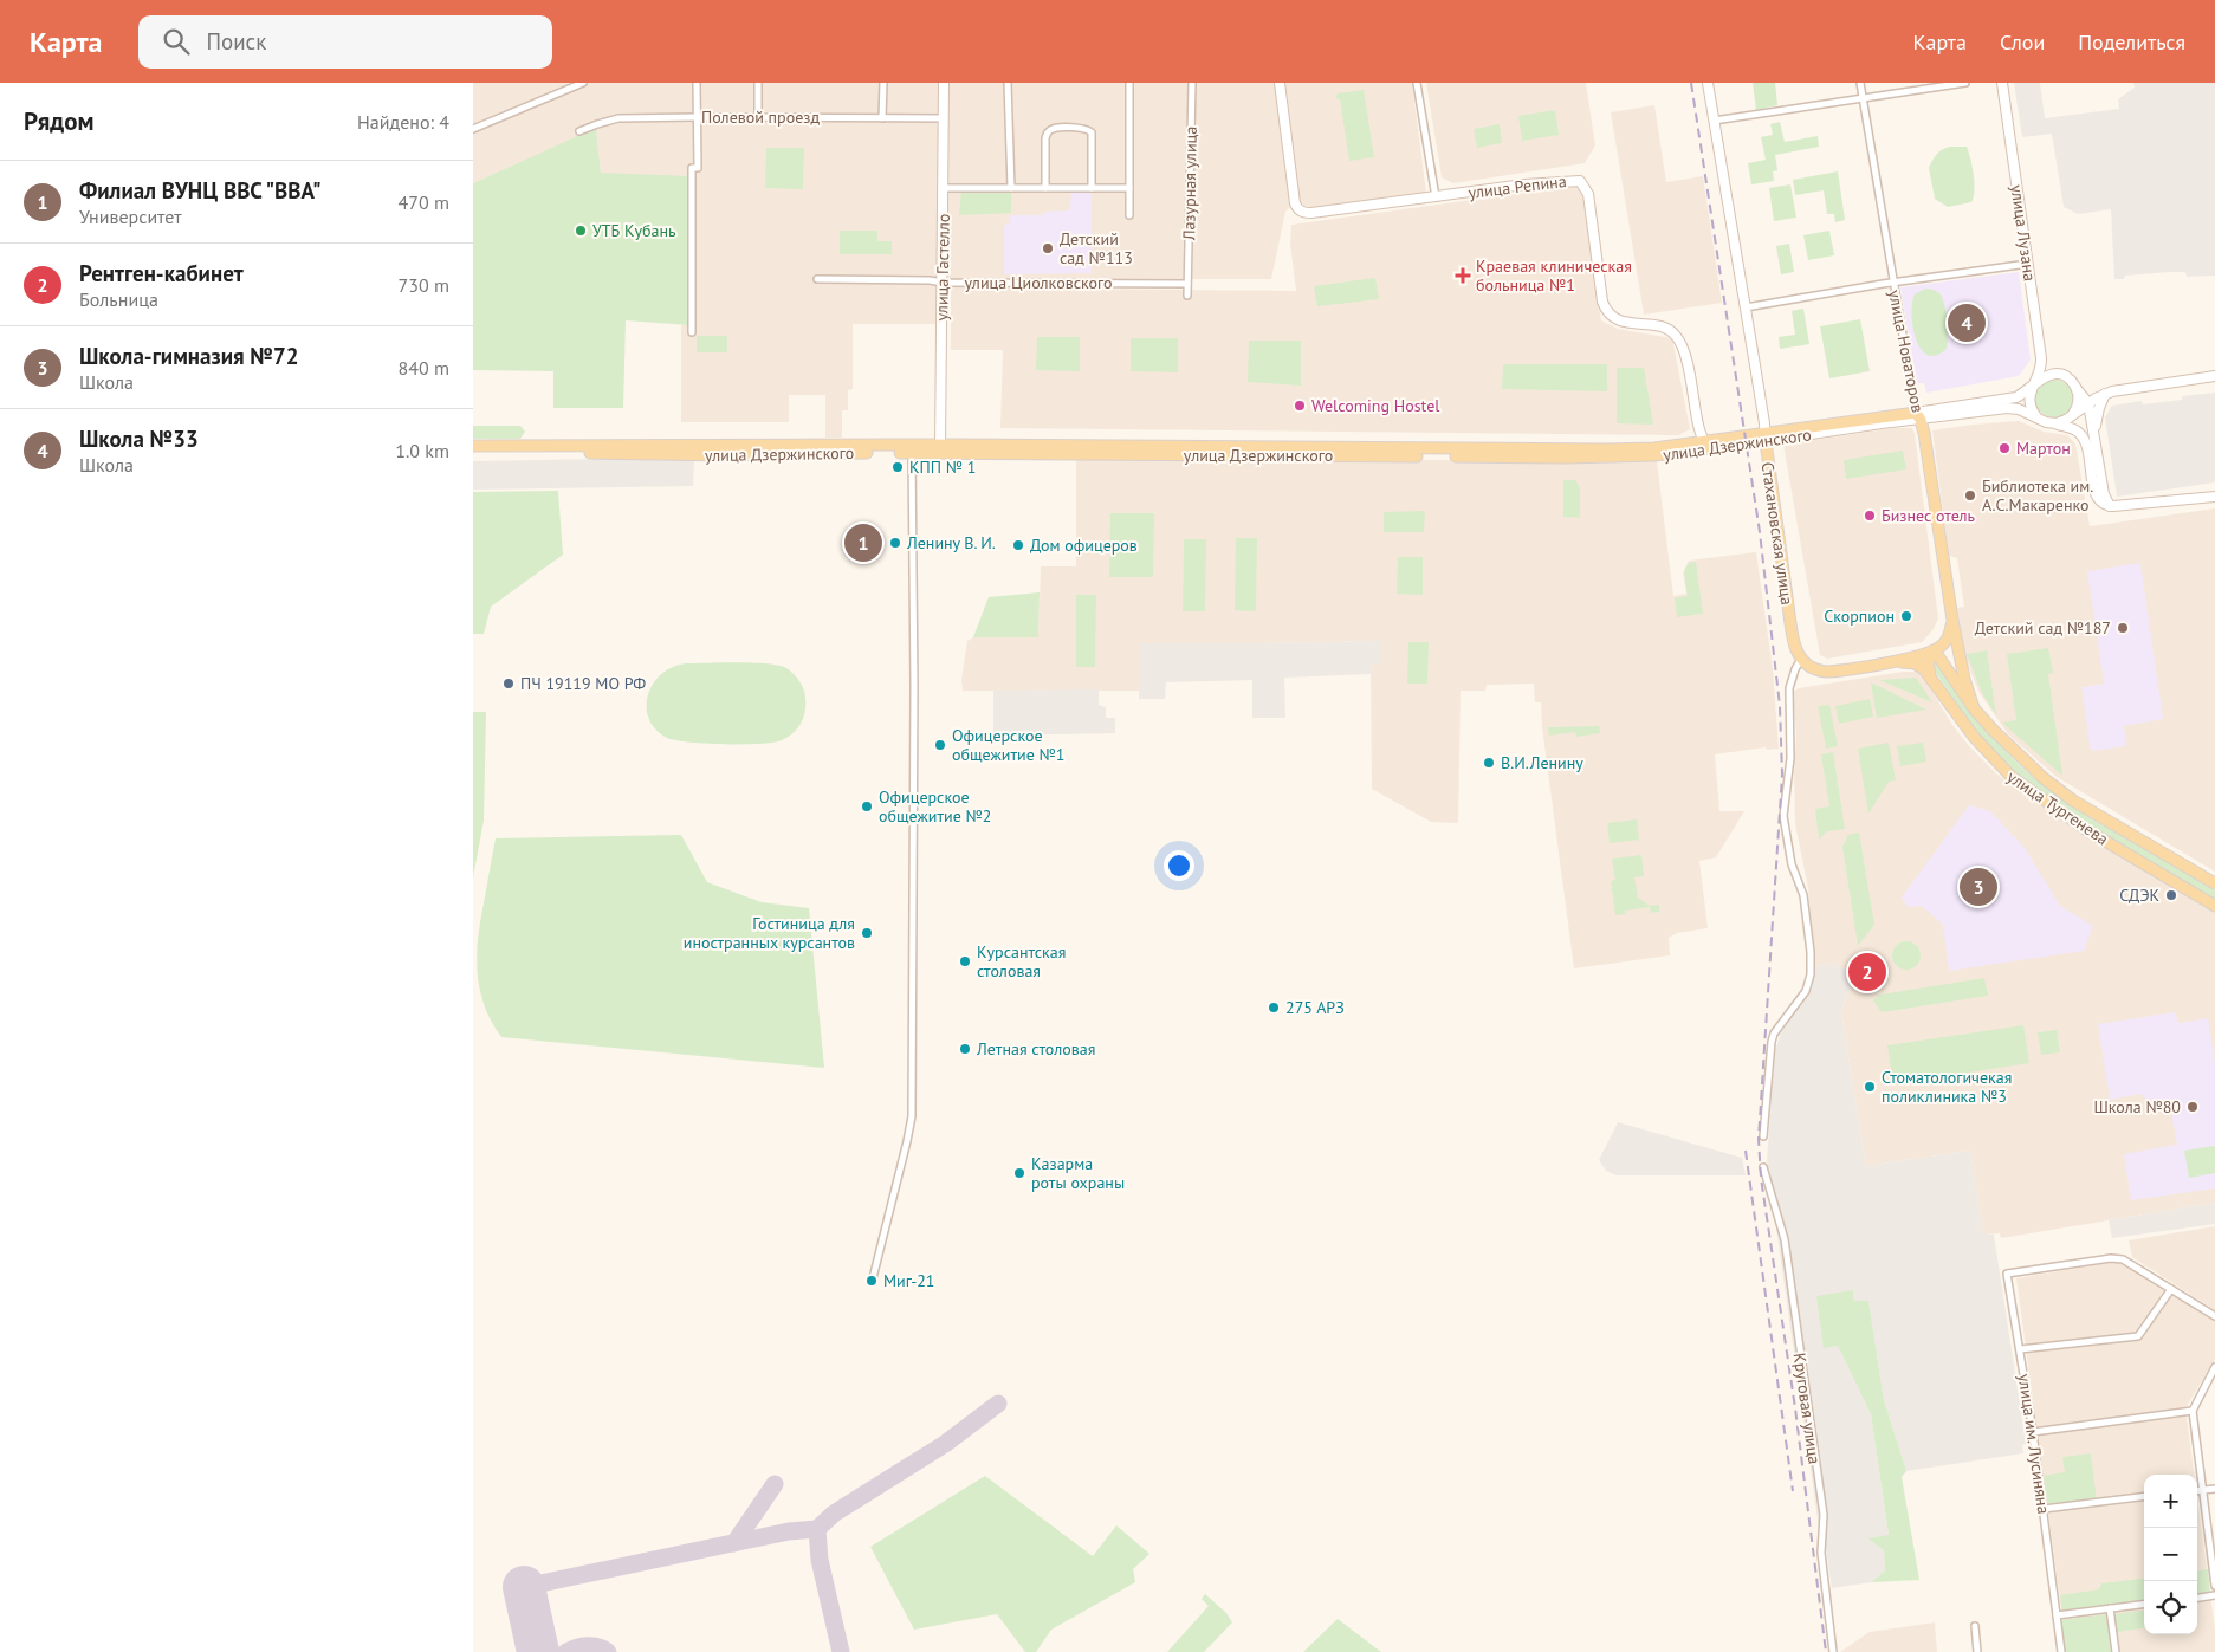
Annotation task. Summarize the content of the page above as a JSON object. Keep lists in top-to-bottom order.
{
  "streets": {
    "main road": [
      "улица Новаторов",
      "улица Дзержинского",
      "Стахановская улица",
      "улица Тургенева"
    ],
    "street": [
      "Полевой проезд",
      "Лазурная улица",
      "улица Репина",
      "улица Лузана",
      "улица Гастелло",
      "улица Циолковского",
      "Круговая улица",
      "улица им. Лусиняна"
    ]
  },
  "crossings": [
    ["Полевой проезд", "улица Гастелло"],
    ["Лазурная улица", "улица Циолковского"],
    ["улица Репина", "улица Дзержинского"],
    ["улица Лузана", "улица Дзержинского"],
    ["улица Гастелло", "улица Циолковского"],
    ["улица Гастелло", "улица Дзержинского"],
    ["улица Новаторов", "улица Дзержинского"],
    ["улица Новаторов", "улица Тургенева"],
    ["улица Дзержинского", "Стахановская улица"]
  ],
  "places": {
    "other": [
      "УТБ Кубань",
      "Детский сад №113",
      "Welcoming Hostel",
      "Мартон",
      "КПП № 1",
      "Библиотека им. А.С.Макаренко",
      "Бизнес отель",
      "Ленину В. И.",
      "Дом офицеров",
      "Скорпион",
      "Детский сад №187",
      "ПЧ 19119 МО РФ",
      "Офицерское общежитие №1",
      "В.И.Ленину",
      "Офицерское общежитие №2",
      "СДЭК",
      "Гостиница для иностранных курсантов",
      "Курсантская столовая",
      "275 АРЗ",
      "Летная столовая",
      "Стоматологичекая поликлиника №3",
      "Школа №80",
      "Казарма роты охраны",
      "Миг-21"
    ],
    "health": ["Краевая клиническая больница №1"]
  },
  "page": {
    "header": "Карта",
    "search": "Поиск",
    "nav": ["Карта", "Слои", "Поделиться"],
    "heading": ["Рядом", "Найдено: 4"],
    "list": [
      {
        "mark": "1",
        "name": "Филиал ВУНЦ ВВС \"ВВА\"",
        "note": "Университет",
        "value": "470 m"
      },
      {
        "mark": "2",
        "name": "Рентген-кабинет",
        "note": "Больница",
        "value": "730 m"
      },
      {
        "mark": "3",
        "name": "Школа-гимназия №72",
        "note": "Школа",
        "value": "840 m"
      },
      {
        "mark": "4",
        "name": "Школа №33",
        "note": "Школа",
        "value": "1.0 km"
      }
    ],
    "pins": [
      "4",
      "1",
      "3",
      "2"
    ],
    "map_buttons": ["+", "−"]
  }
}
